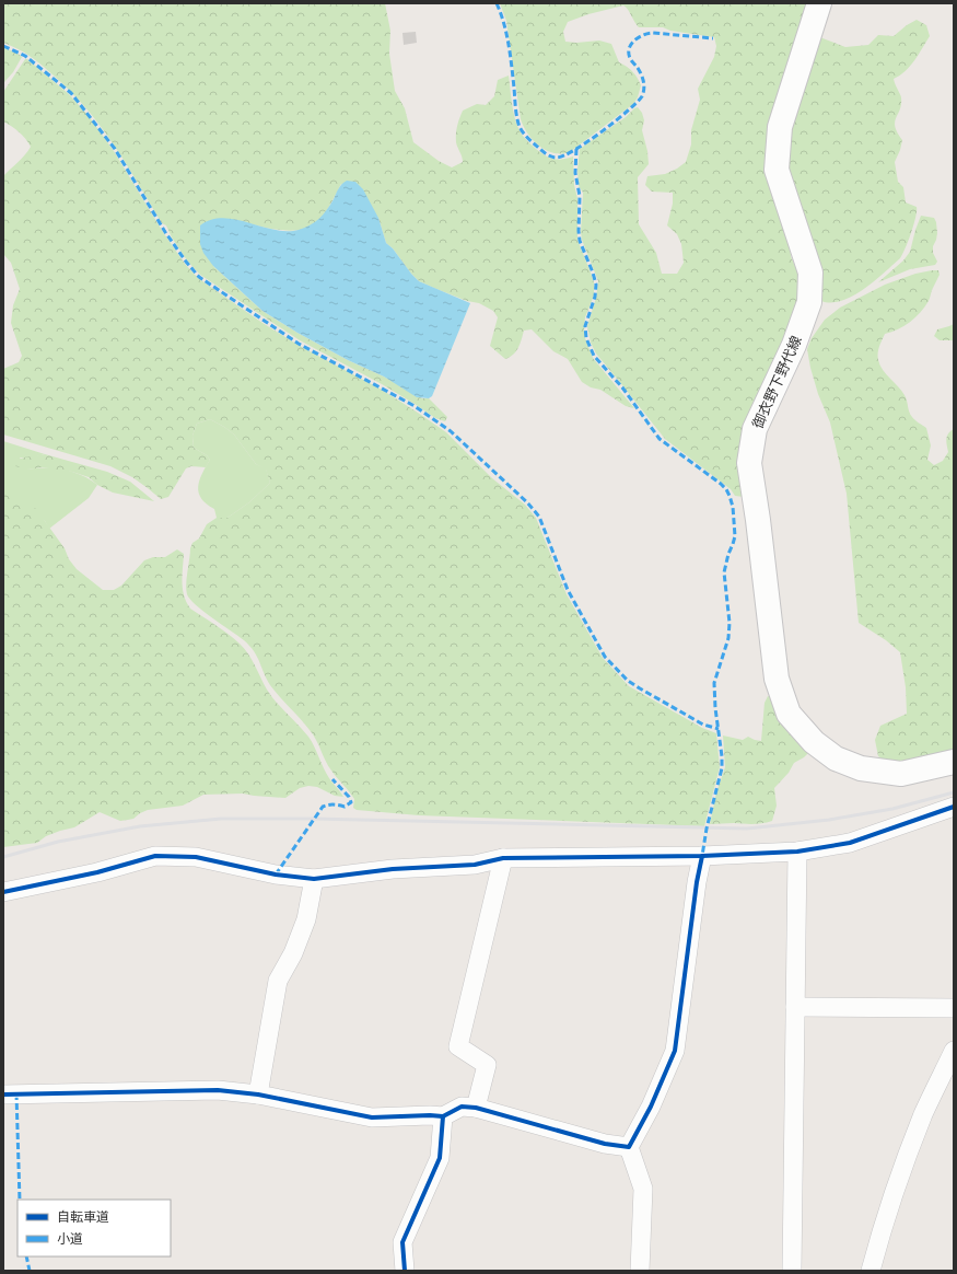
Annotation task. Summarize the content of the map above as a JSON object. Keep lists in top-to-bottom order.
{
  "streets": {
    "main road": ["御衣野下野代線"]
  },
  "legend": ["自転車道", "小道"]
}
